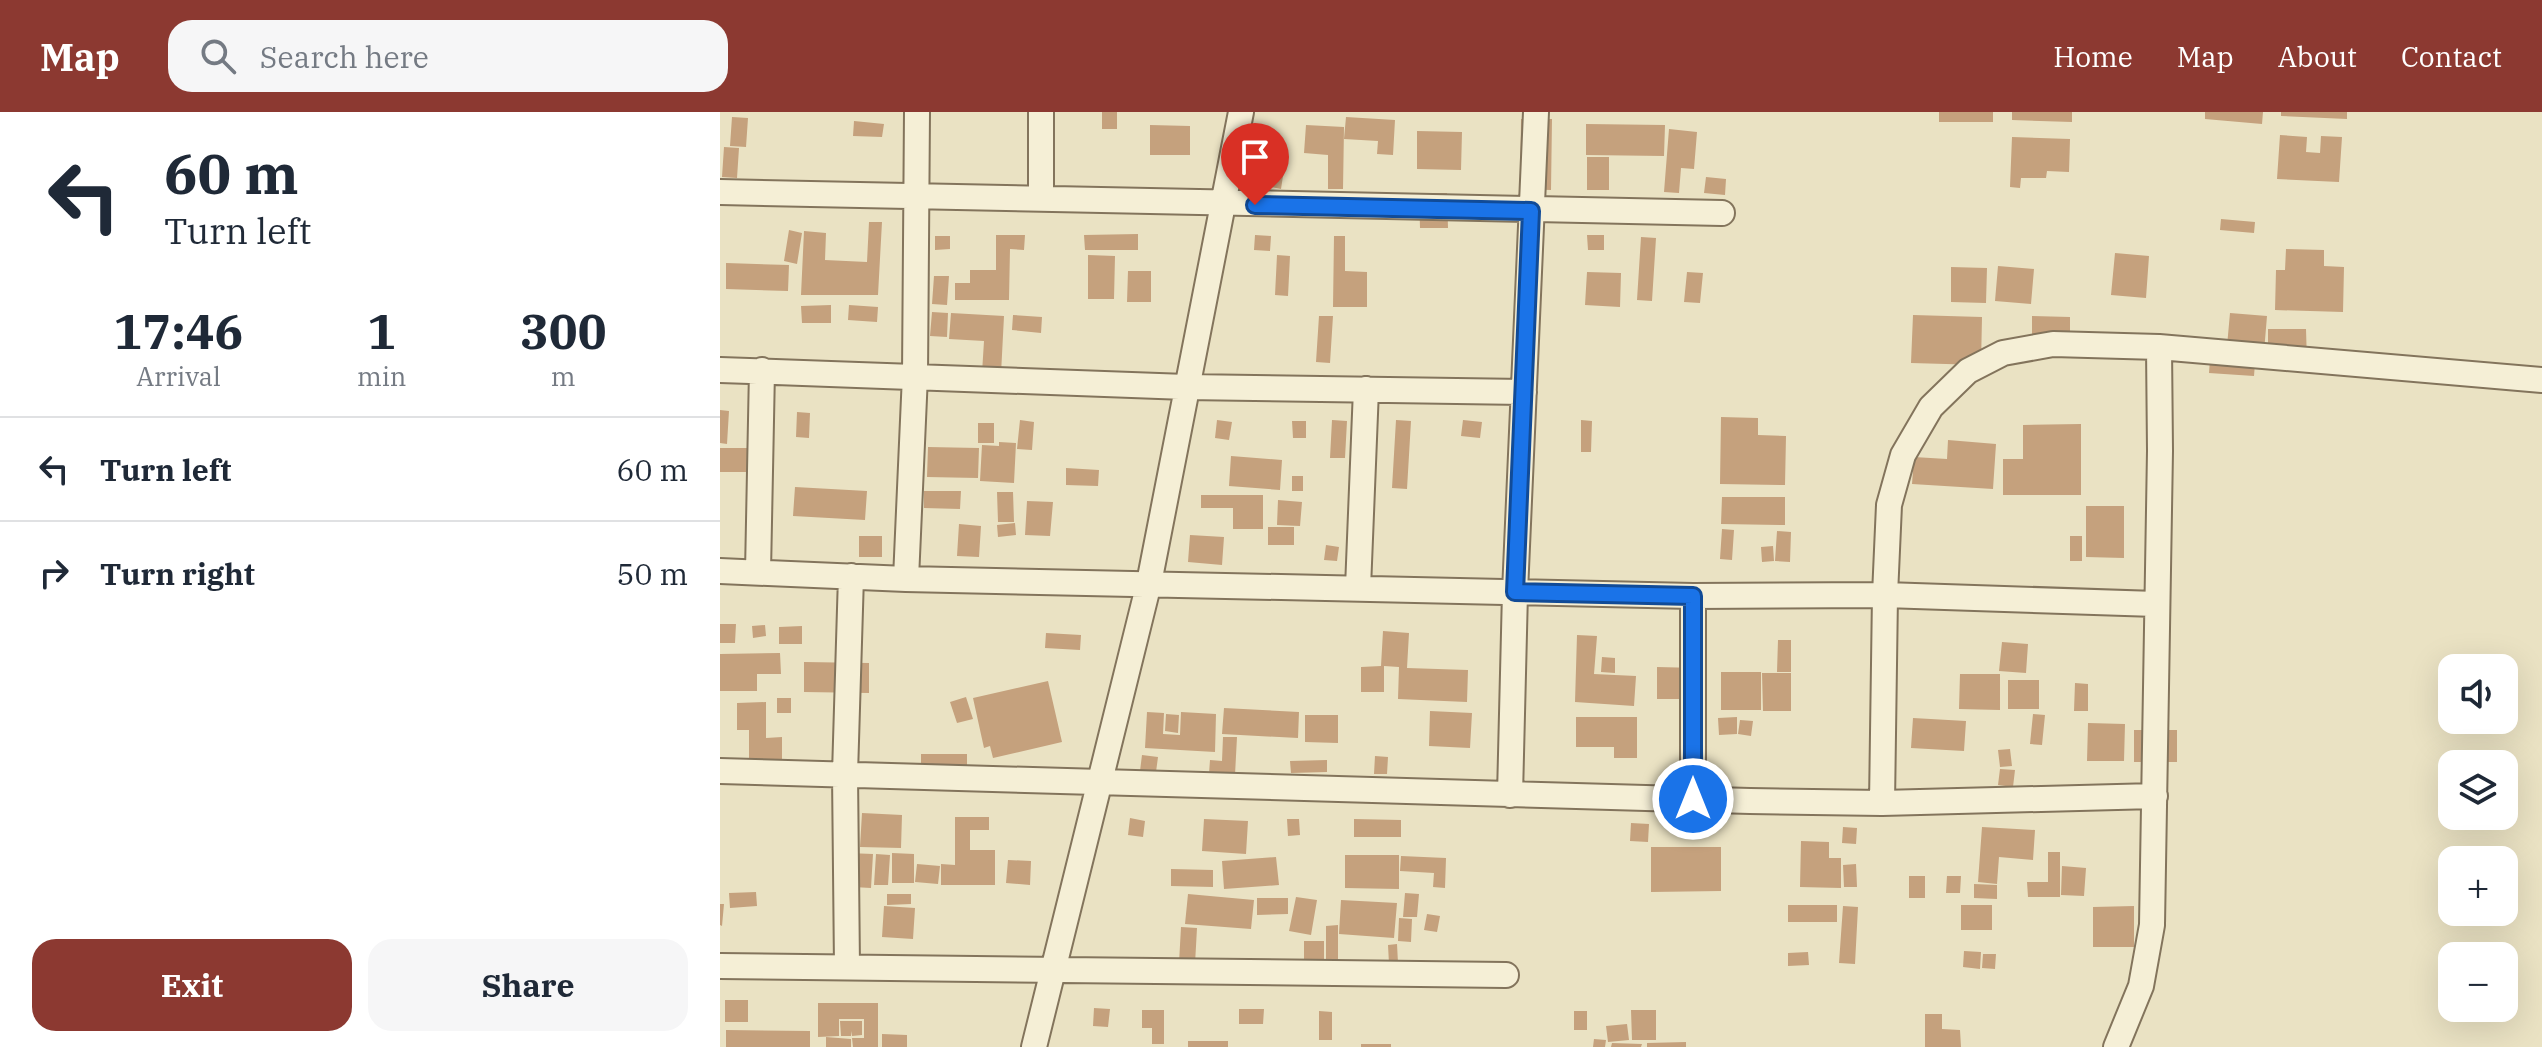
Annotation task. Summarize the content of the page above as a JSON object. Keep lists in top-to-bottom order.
{
  "page": {
    "header": "Map",
    "search": "Search here",
    "nav": [
      "Home",
      "Map",
      "About",
      "Contact"
    ],
    "turn": ["60 m", "Turn left"],
    "eta": [
      "17:46",
      "Arrival",
      "1",
      "min",
      "300",
      "m"
    ],
    "list": [
      {
        "name": "Turn left",
        "value": "60 m"
      },
      {
        "name": "Turn right",
        "value": "50 m"
      }
    ],
    "map_buttons": ["+", "−"],
    "buttons": ["Exit", "Share"]
  }
}
